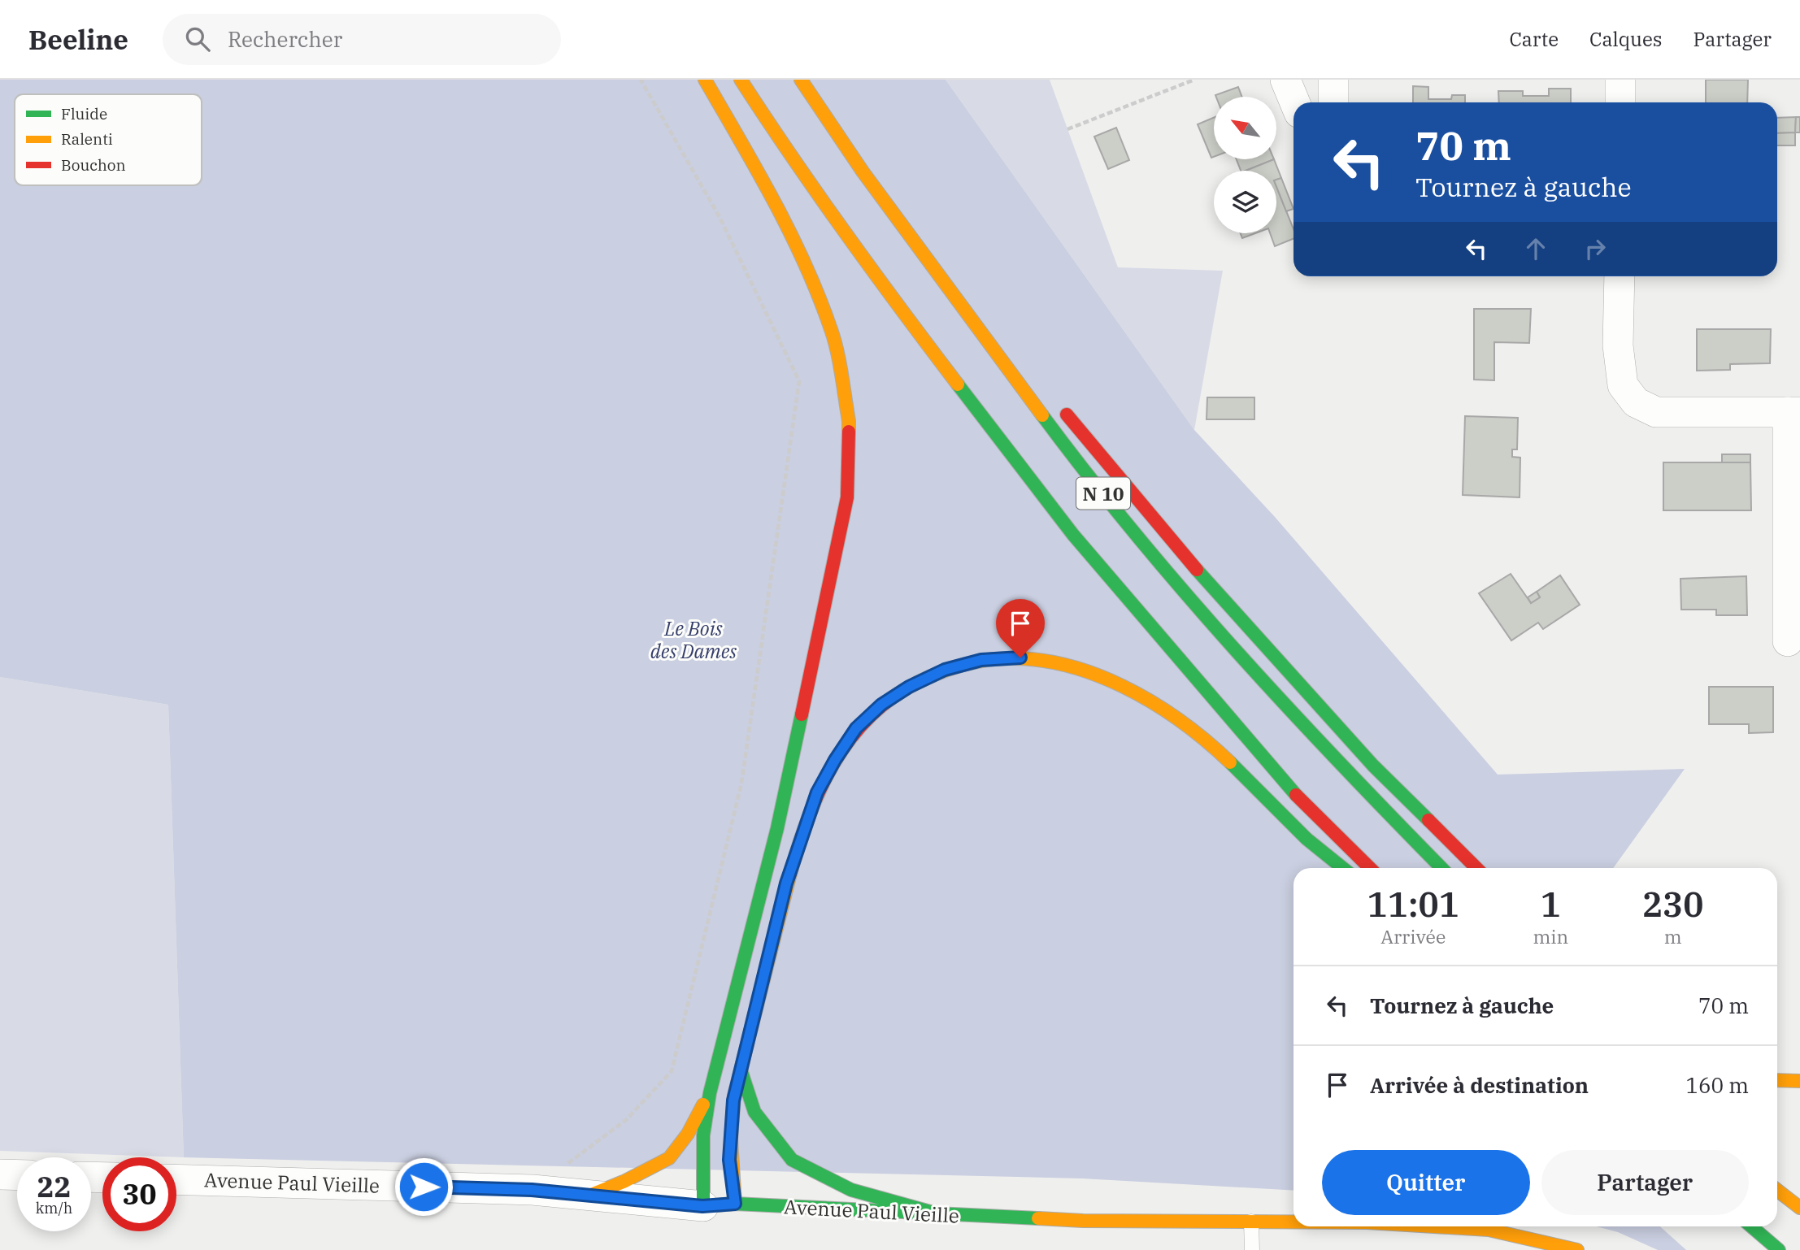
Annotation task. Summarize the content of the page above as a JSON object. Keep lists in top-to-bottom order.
{
  "streets": {
    "main road": ["N 10", "Avenue Paul Vieille"]
  },
  "parks": ["Le Bois des Dames"],
  "legend": ["Fluide", "Ralenti", "Bouchon"],
  "north": "top left",
  "page": {
    "header": "Beeline",
    "search": "Rechercher",
    "nav": ["Carte", "Calques", "Partager"],
    "turn": ["70 m", "Tournez à gauche"],
    "eta": [
      "11:01",
      "Arrivée",
      "1",
      "min",
      "230",
      "m"
    ],
    "list": [
      {
        "name": "Tournez à gauche",
        "value": "70 m"
      },
      {
        "name": "Arrivée à destination",
        "value": "160 m"
      }
    ],
    "buttons": ["Quitter", "Partager"],
    "speed": "22 km/h",
    "limit": "30"
  }
}
